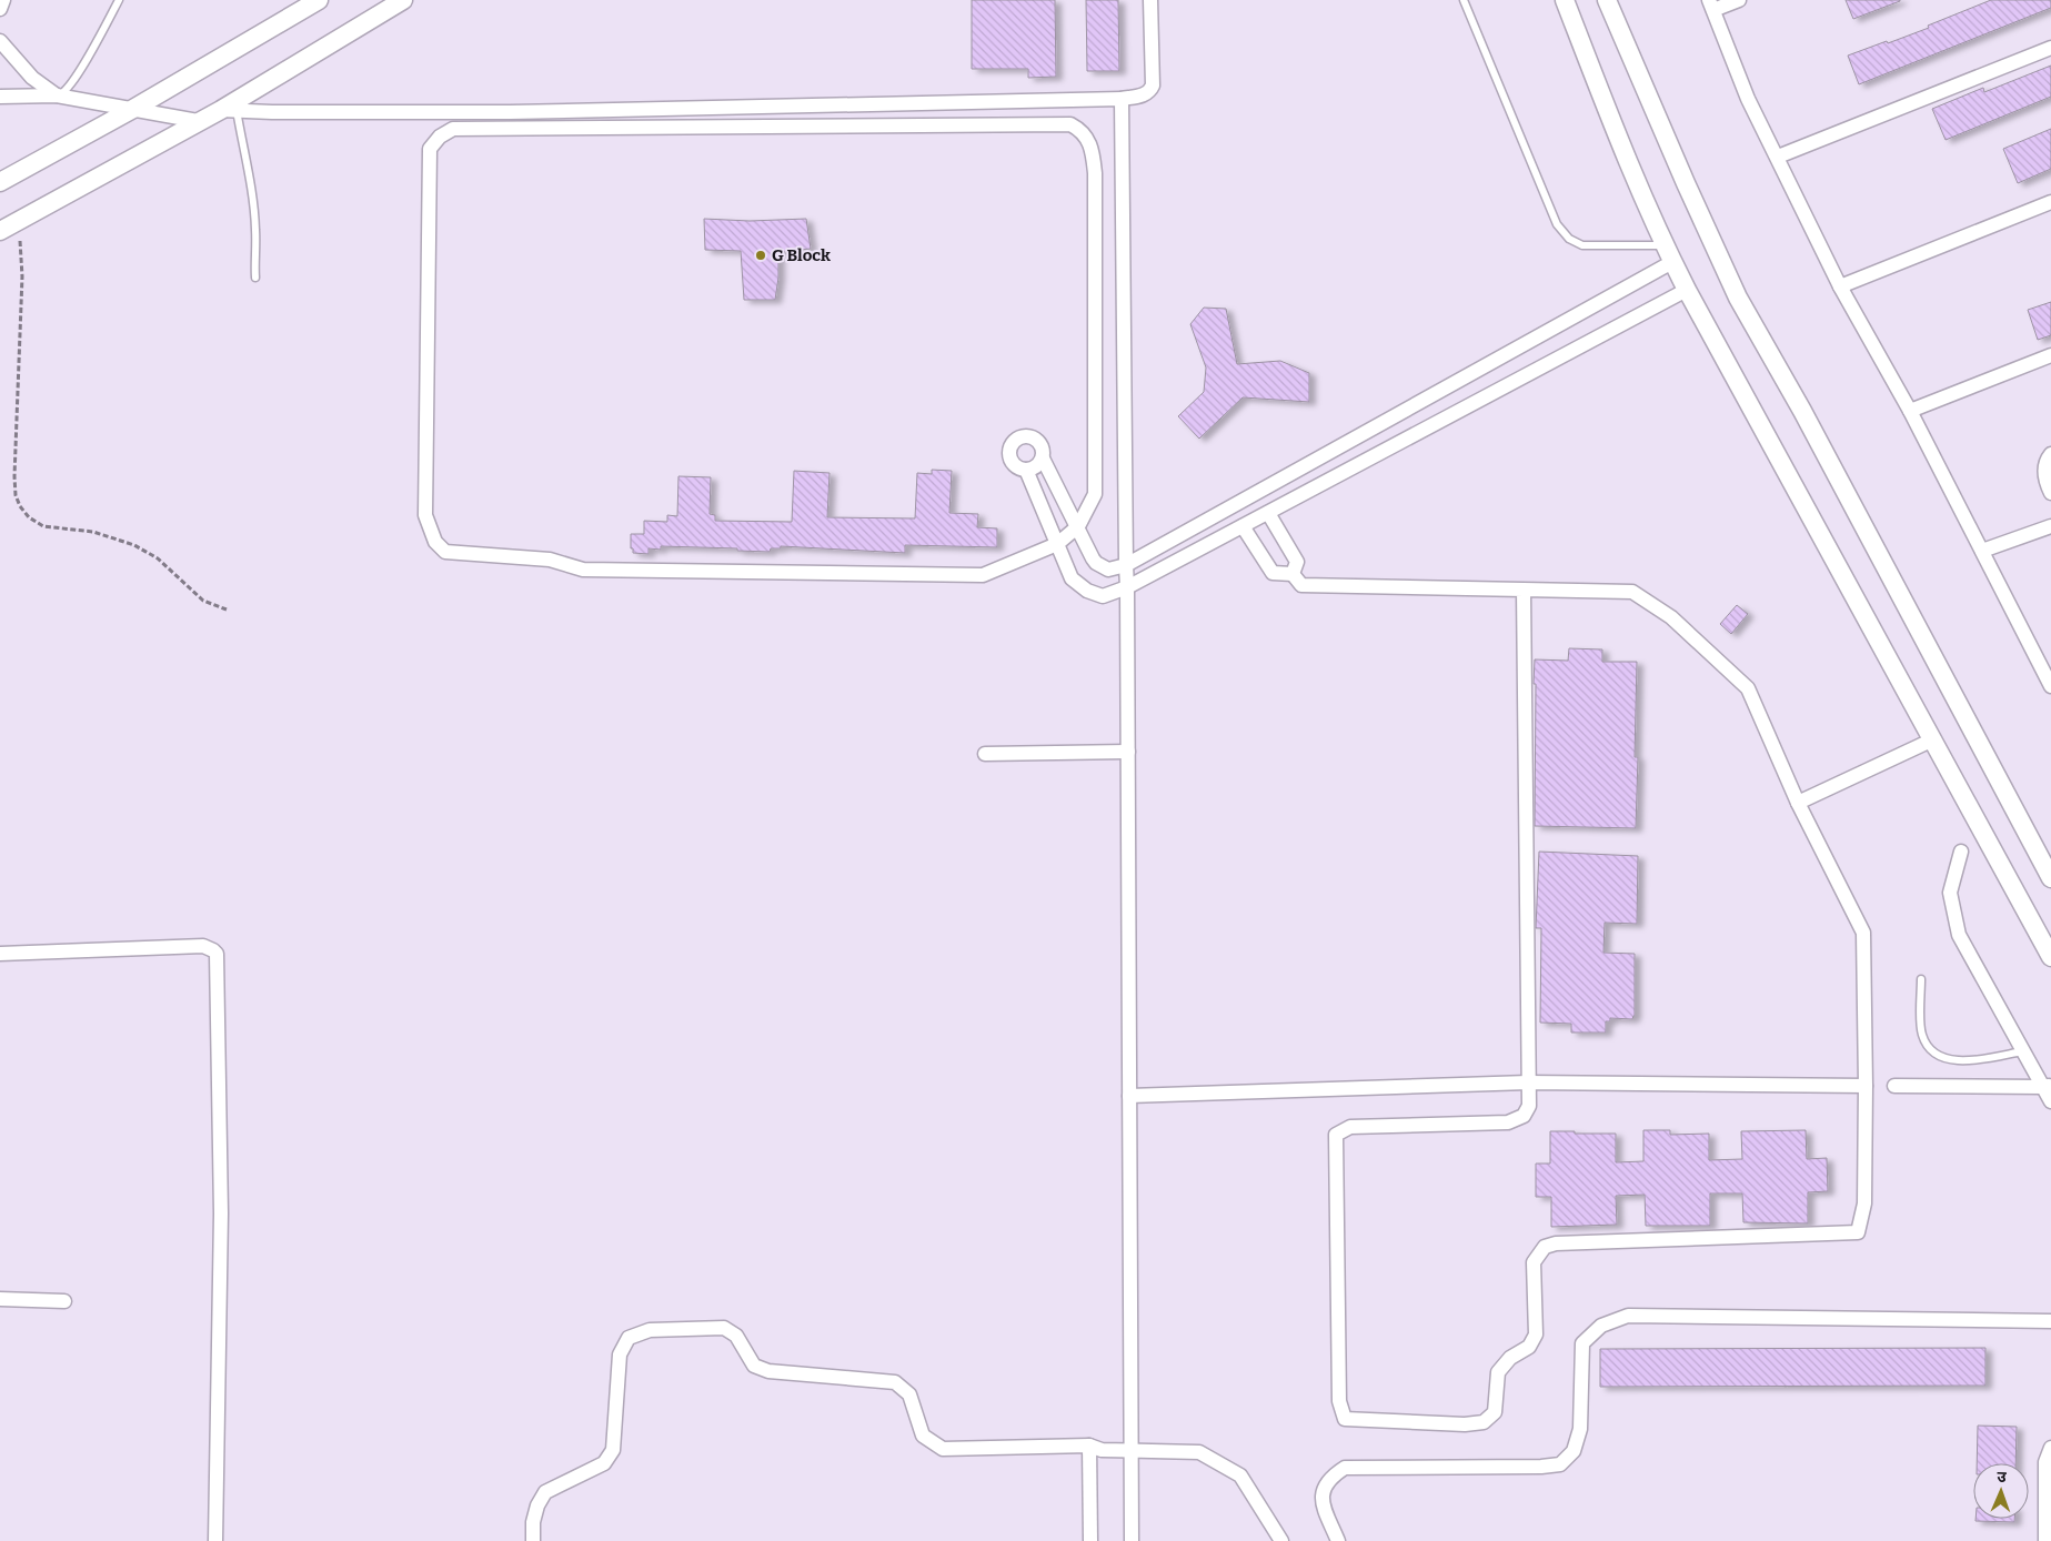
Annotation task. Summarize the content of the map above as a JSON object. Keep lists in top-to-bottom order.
{
  "places": ["G Block"],
  "north": "top"
}
